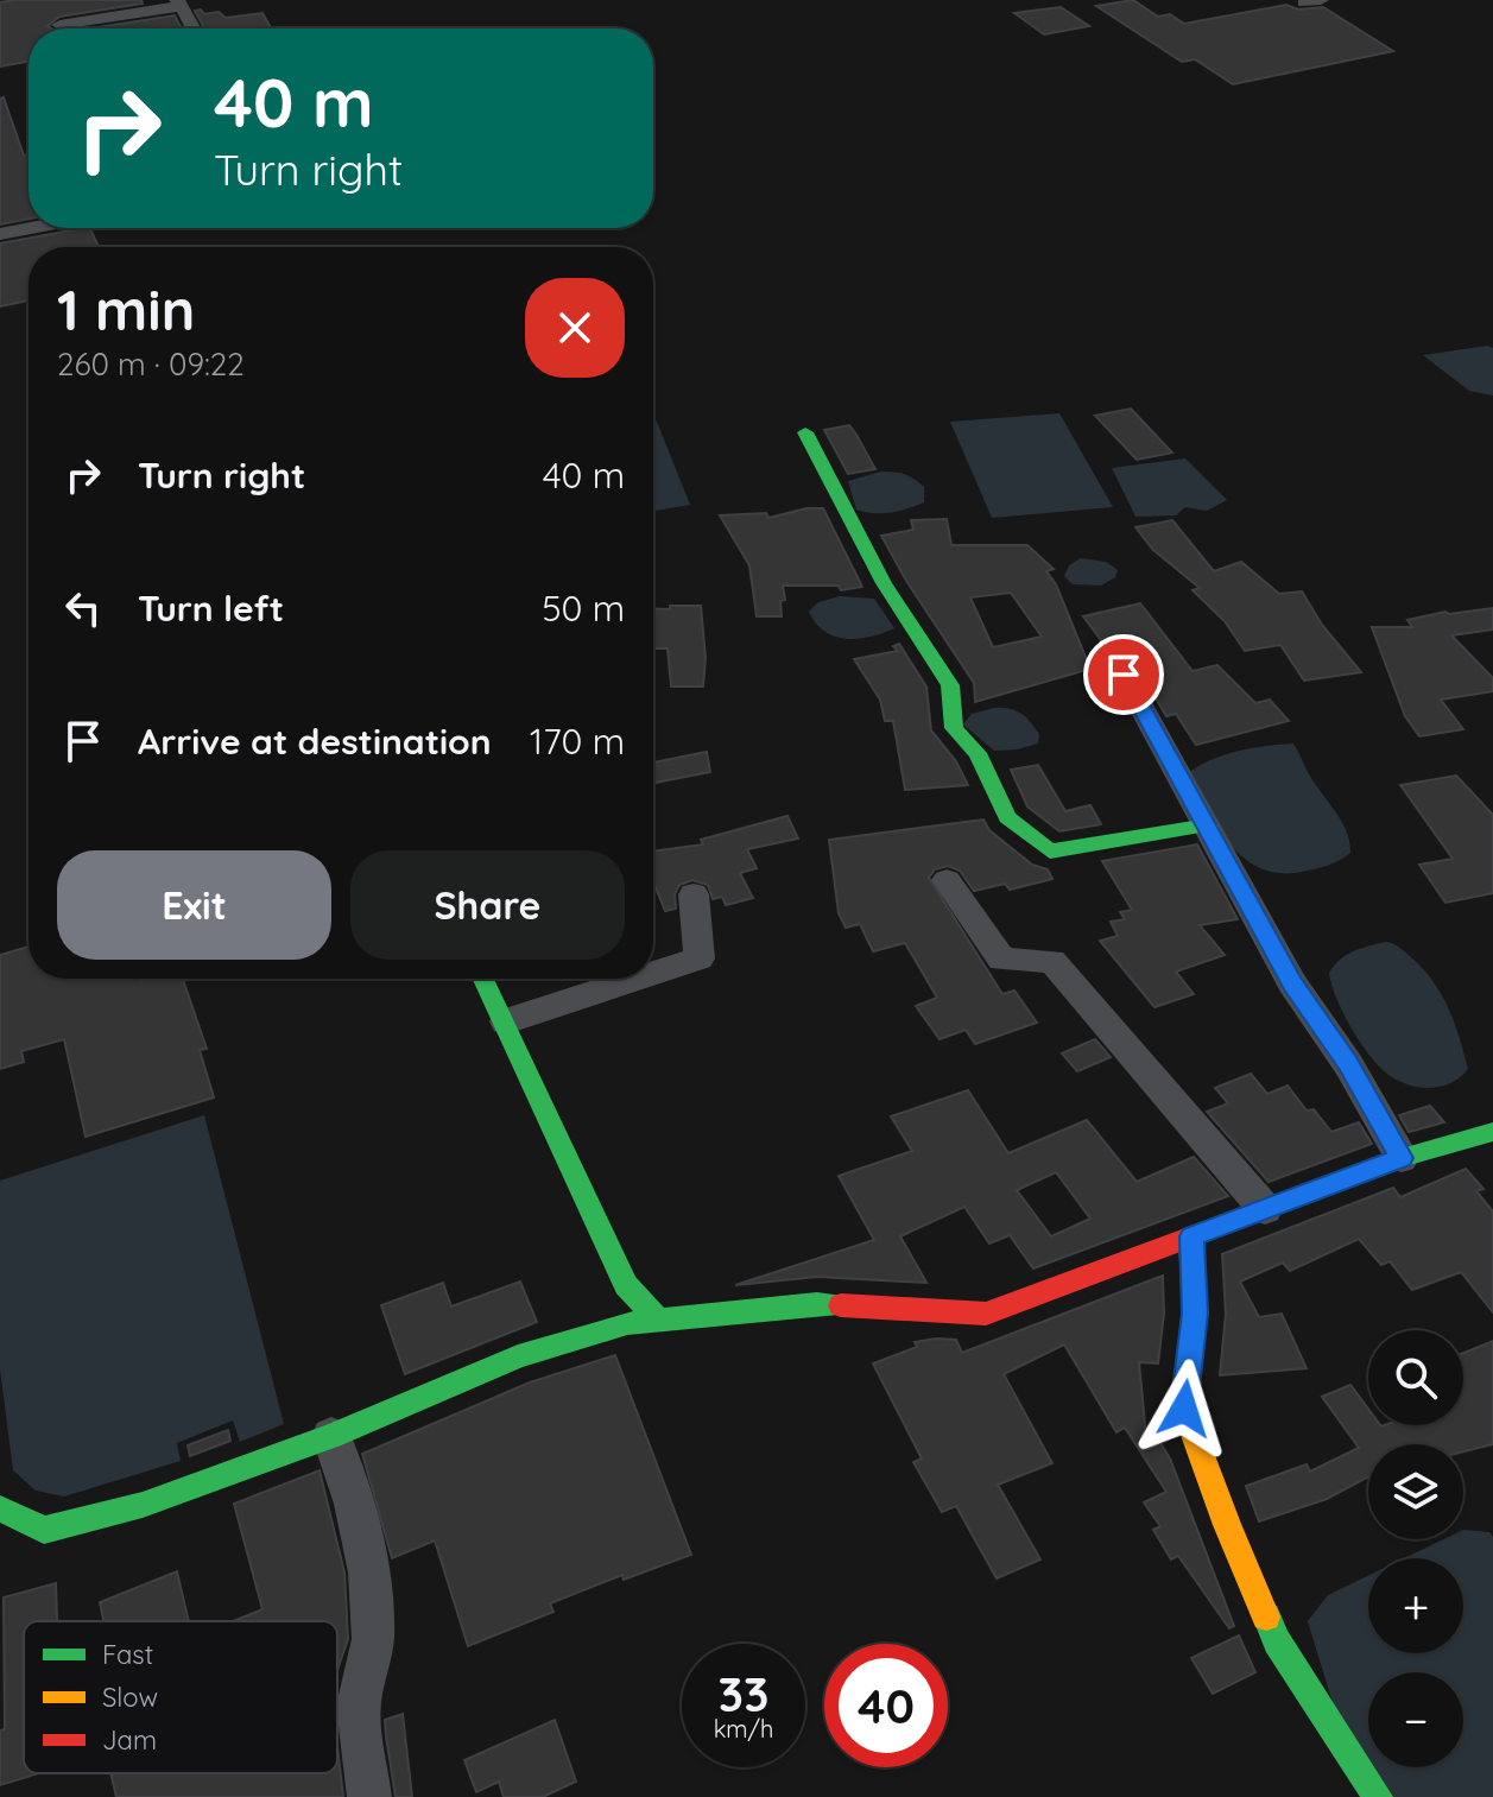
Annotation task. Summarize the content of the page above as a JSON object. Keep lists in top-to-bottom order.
{
  "legend": ["Fast", "Slow", "Jam"],
  "page": {
    "turn": ["40 m", "Turn right"],
    "heading": ["1 min", "260 m · 09:22"],
    "list": [
      {
        "name": "Turn right",
        "value": "40 m"
      },
      {
        "name": "Turn left",
        "value": "50 m"
      },
      {
        "name": "Arrive at destination",
        "value": "170 m"
      }
    ],
    "buttons": ["Exit", "Share"],
    "map_buttons": ["+", "−"],
    "speed": "33 km/h",
    "limit": "40"
  }
}
